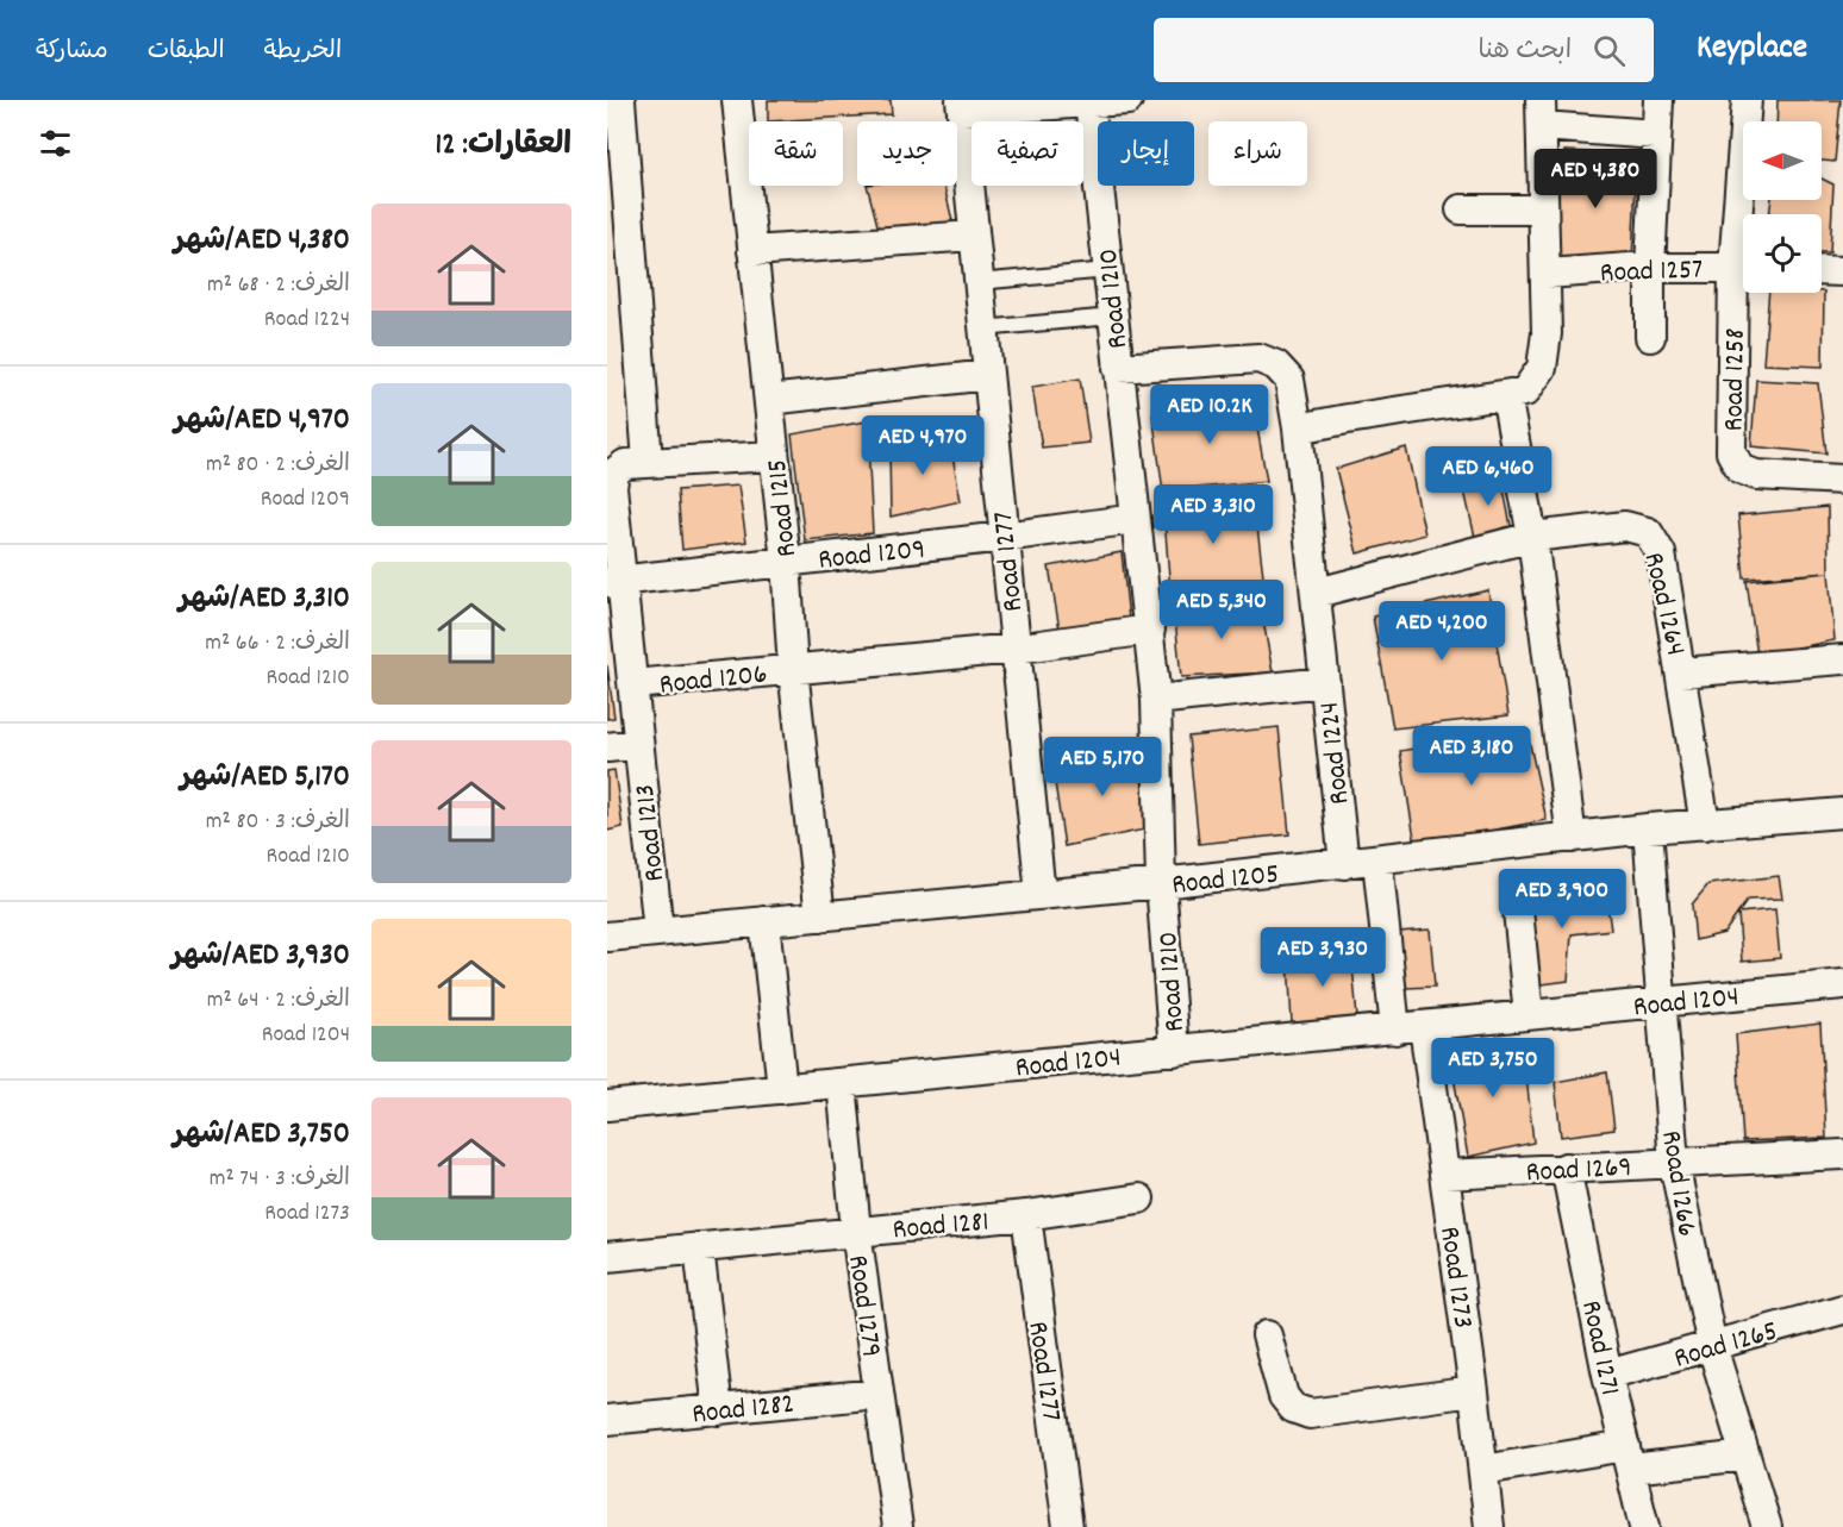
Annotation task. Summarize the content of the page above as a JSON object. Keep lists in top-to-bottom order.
{
  "streets": {
    "street": [
      "Road 1257",
      "Road 1210",
      "Road 1258",
      "Road 1215",
      "Road 1209",
      "Road 1277",
      "Road 1264",
      "Road 1206",
      "Road 1224",
      "Road 1213",
      "Road 1205",
      "Road 1204",
      "Road 1269",
      "Road 1266",
      "Road 1281",
      "Road 1273",
      "Road 1279",
      "Road 1265",
      "Road 1271",
      "Road 1282"
    ]
  },
  "crossings": [
    ["Road 1210", "Road 1209"],
    ["Road 1210", "Road 1206"],
    ["Road 1210", "Road 1224"],
    ["Road 1210", "Road 1205"],
    ["Road 1210", "Road 1204"],
    ["Road 1215", "Road 1209"],
    ["Road 1215", "Road 1206"],
    ["Road 1215", "Road 1213"],
    ["Road 1215", "Road 1205"],
    ["Road 1209", "Road 1277"],
    ["Road 1209", "Road 1213"],
    ["Road 1277", "Road 1206"],
    ["Road 1277", "Road 1205"],
    ["Road 1277", "Road 1281"],
    ["Road 1264", "Road 1224"],
    ["Road 1264", "Road 1205"],
    ["Road 1206", "Road 1213"],
    ["Road 1224", "Road 1205"],
    ["Road 1213", "Road 1205"],
    ["Road 1205", "Road 1266"],
    ["Road 1205", "Road 1273"],
    ["Road 1204", "Road 1266"],
    ["Road 1204", "Road 1273"],
    ["Road 1204", "Road 1279"],
    ["Road 1269", "Road 1266"],
    ["Road 1269", "Road 1273"],
    ["Road 1269", "Road 1271"],
    ["Road 1266", "Road 1265"],
    ["Road 1281", "Road 1279"],
    ["Road 1279", "Road 1282"],
    ["Road 1265", "Road 1271"]
  ],
  "north": "left",
  "page": {
    "header": "Keyplace",
    "search": "ابحث هنا",
    "nav": ["الخريطة", "الطبقات", "مشاركة"],
    "heading": "العقارات: 12",
    "chip": [
      "شراء",
      "إيجار",
      "تصفية",
      "جديد",
      "شقة"
    ],
    "price": [
      "AED 4,380",
      "AED 10.2K",
      "AED 4,970",
      "AED 6,460",
      "AED 3,310",
      "AED 5,340",
      "AED 4,200",
      "AED 3,180",
      "AED 5,170",
      "AED 3,900",
      "AED 3,930",
      "AED 3,750"
    ],
    "list": [
      {
        "name": "AED 4,380/شهر",
        "note": "الغرف: 2 · 68 m² · Road 1224"
      },
      {
        "name": "AED 4,970/شهر",
        "note": "الغرف: 2 · 80 m² · Road 1209"
      },
      {
        "name": "AED 3,310/شهر",
        "note": "الغرف: 2 · 66 m² · Road 1210"
      },
      {
        "name": "AED 5,170/شهر",
        "note": "الغرف: 3 · 80 m² · Road 1210"
      },
      {
        "name": "AED 3,930/شهر",
        "note": "الغرف: 2 · 64 m² · Road 1204"
      },
      {
        "name": "AED 3,750/شهر",
        "note": "الغرف: 3 · 74 m² · Road 1273"
      }
    ]
  }
}
